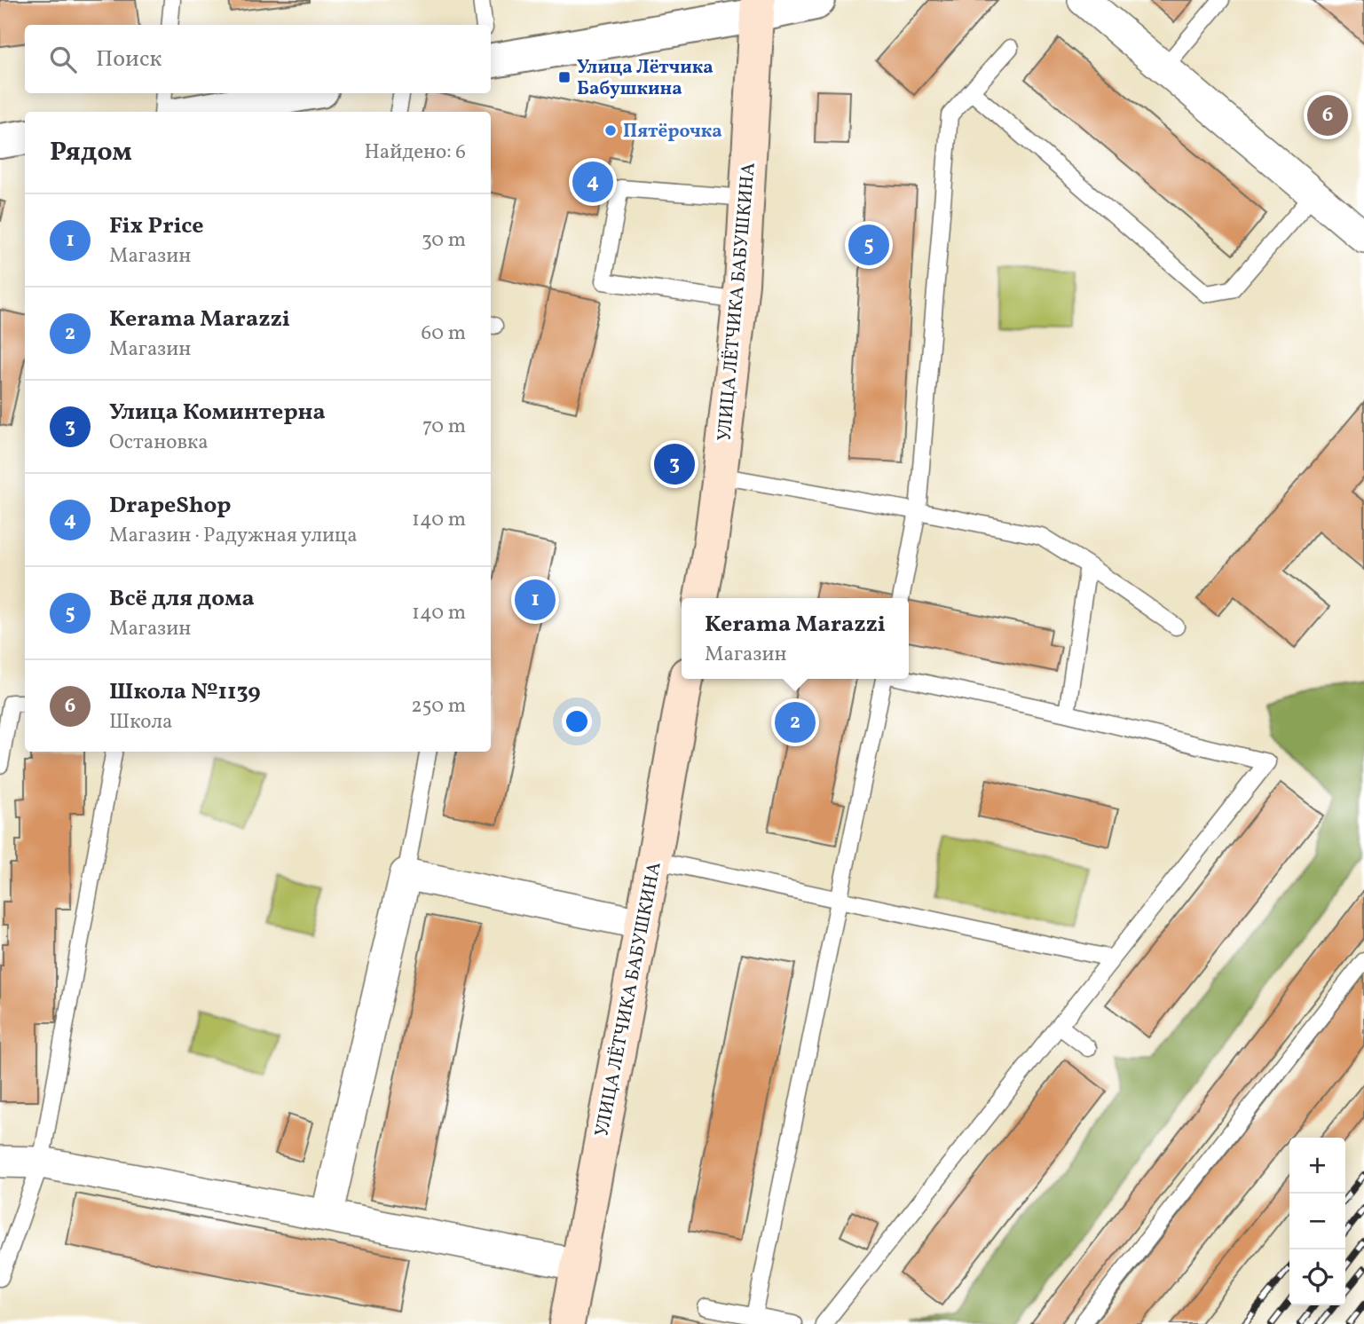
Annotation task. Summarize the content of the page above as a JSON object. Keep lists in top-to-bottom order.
{
  "streets": {
    "main road": ["УЛИЦА ЛЁТЧИКА БАБУШКИНА"]
  },
  "places": {
    "transit": ["Улица Лётчика Бабушкина"],
    "other": ["Пятёрочка"]
  },
  "page": {
    "search": "Поиск",
    "pins": [
      "6",
      "4",
      "5",
      "3",
      "1",
      "2"
    ],
    "heading": ["Рядом", "Найдено: 6"],
    "list": [
      {
        "mark": "1",
        "name": "Fix Price",
        "note": "Магазин",
        "value": "30 m"
      },
      {
        "mark": "2",
        "name": "Kerama Marazzi",
        "note": "Магазин",
        "value": "60 m"
      },
      {
        "mark": "3",
        "name": "Улица Коминтерна",
        "note": "Остановка",
        "value": "70 m"
      },
      {
        "mark": "4",
        "name": "DrapeShop",
        "note": "Магазин · Радужная улица",
        "value": "140 m"
      },
      {
        "mark": "5",
        "name": "Всё для дома",
        "note": "Магазин",
        "value": "140 m"
      },
      {
        "mark": "6",
        "name": "Школа №1139",
        "note": "Школа",
        "value": "250 m"
      }
    ],
    "popup": ["Kerama Marazzi", "Магазин"],
    "map_buttons": ["+", "−"]
  }
}
